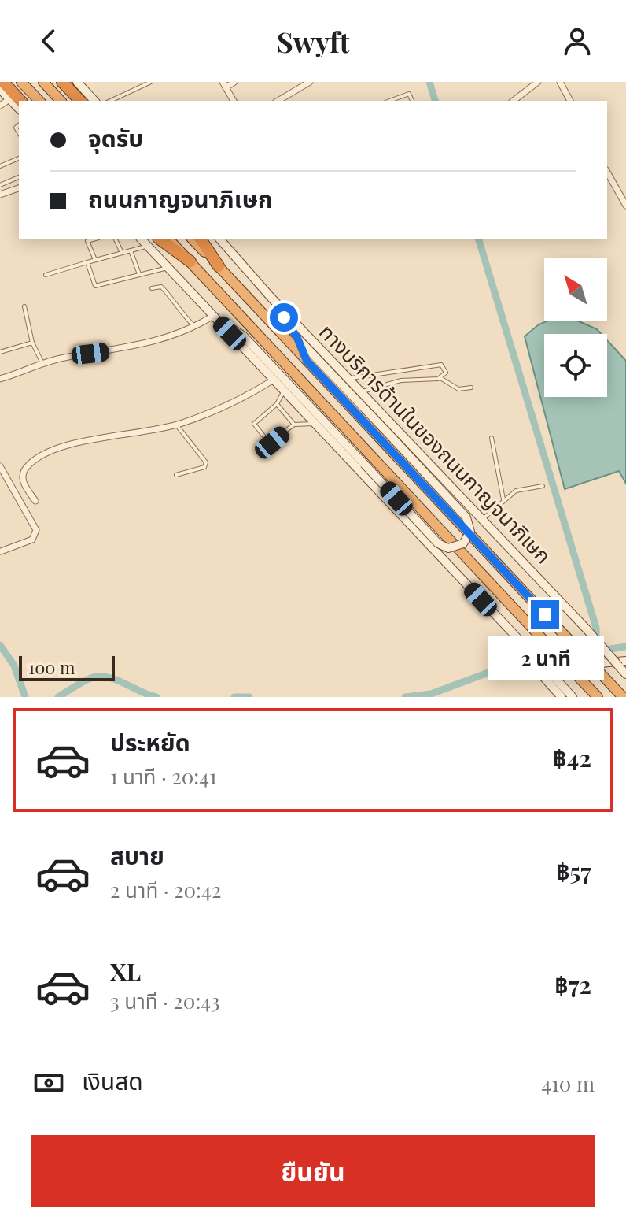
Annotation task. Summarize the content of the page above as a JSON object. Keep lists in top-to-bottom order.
{
  "streets": {
    "main road": ["ทางบริการด้านในของถนนกาญจนาภิเษก"]
  },
  "scale_bar": "100 m",
  "north": "top left",
  "page": {
    "header": "Swyft",
    "banner": ["จุดรับ", "ถนนกาญจนาภิเษก"],
    "bubble": "2 นาที",
    "scale": "100 m",
    "list": [
      {
        "name": "ประหยัด",
        "note": "1 นาที · 20:41",
        "value": "฿42"
      },
      {
        "name": "สบาย",
        "note": "2 นาที · 20:42",
        "value": "฿57"
      },
      {
        "name": "XL",
        "note": "3 นาที · 20:43",
        "value": "฿72"
      }
    ],
    "pay": ["เงินสด", "410 m"],
    "buttons": "ยืนยัน"
  }
}
